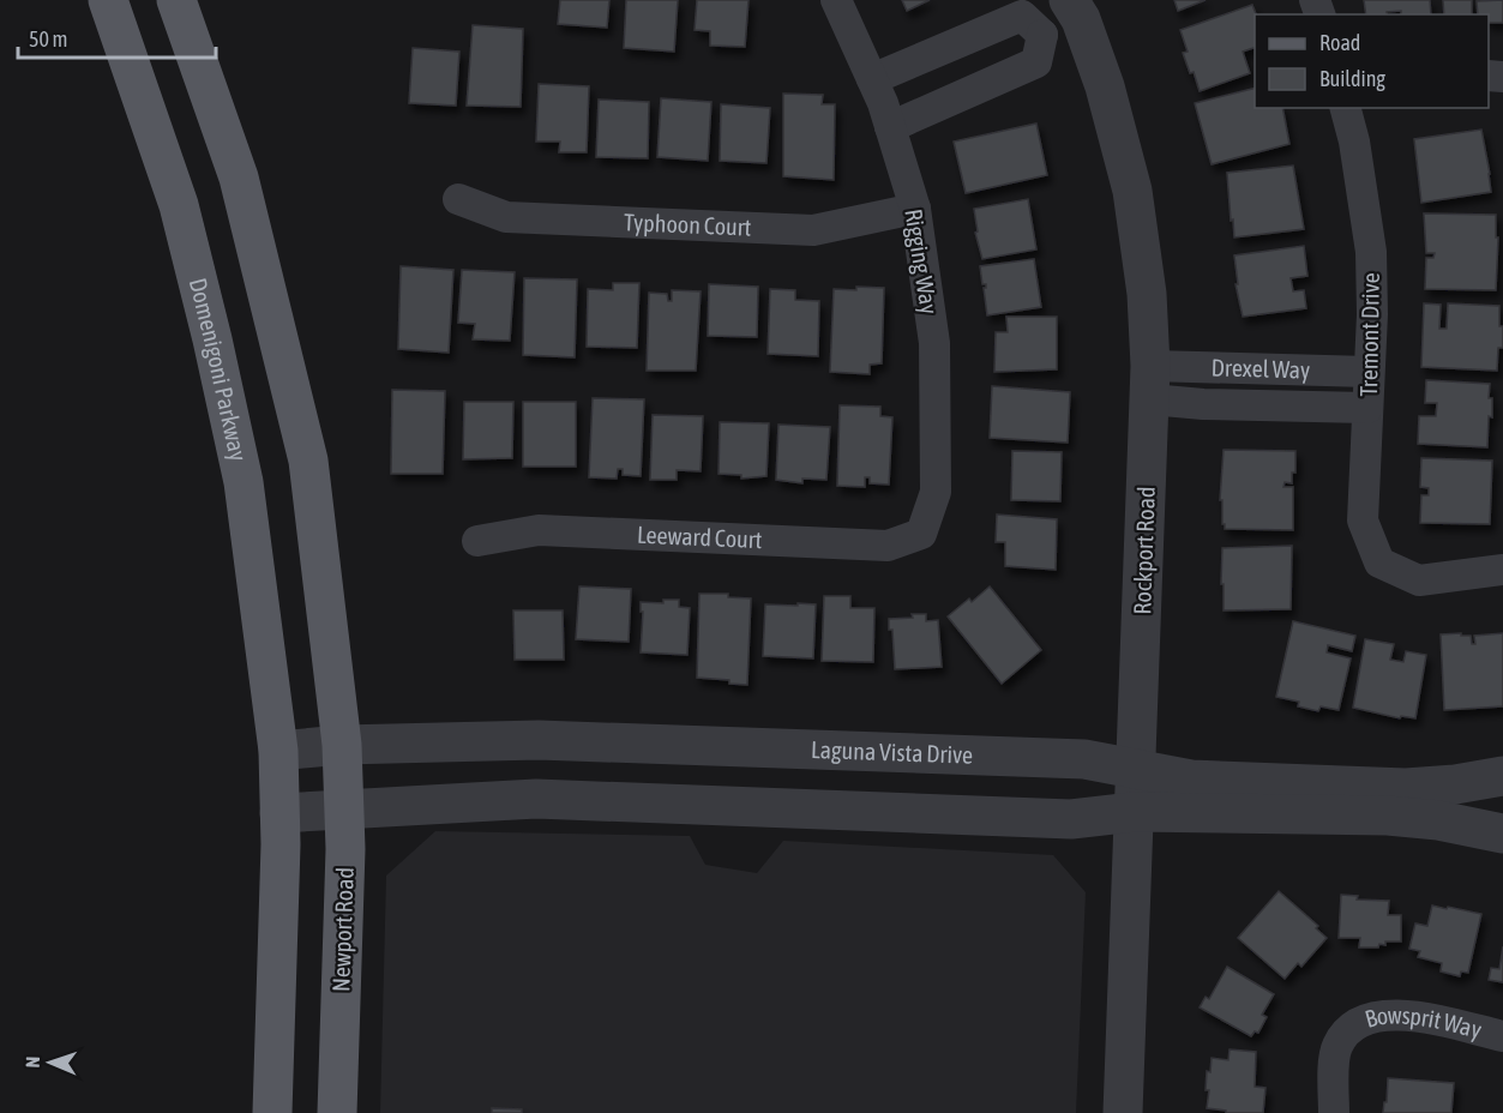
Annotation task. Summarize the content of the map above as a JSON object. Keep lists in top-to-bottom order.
{
  "streets": {
    "main road": ["Domenigoni Parkway", "Newport Road"],
    "street": [
      "Typhoon Court",
      "Rigging Way",
      "Tremont Drive",
      "Drexel Way",
      "Leeward Court",
      "Rockport Road",
      "Laguna Vista Drive",
      "Bowsprit Way"
    ]
  },
  "crossings": [
    ["Typhoon Court", "Rigging Way"],
    ["Rigging Way", "Leeward Court"],
    ["Tremont Drive", "Drexel Way"],
    ["Drexel Way", "Rockport Road"],
    ["Domenigoni Parkway", "Laguna Vista Drive"],
    ["Rockport Road", "Laguna Vista Drive"],
    ["Laguna Vista Drive", "Newport Road"]
  ],
  "legend": ["Road", "Building"],
  "scale_bar": "50 m",
  "north": "left"
}
